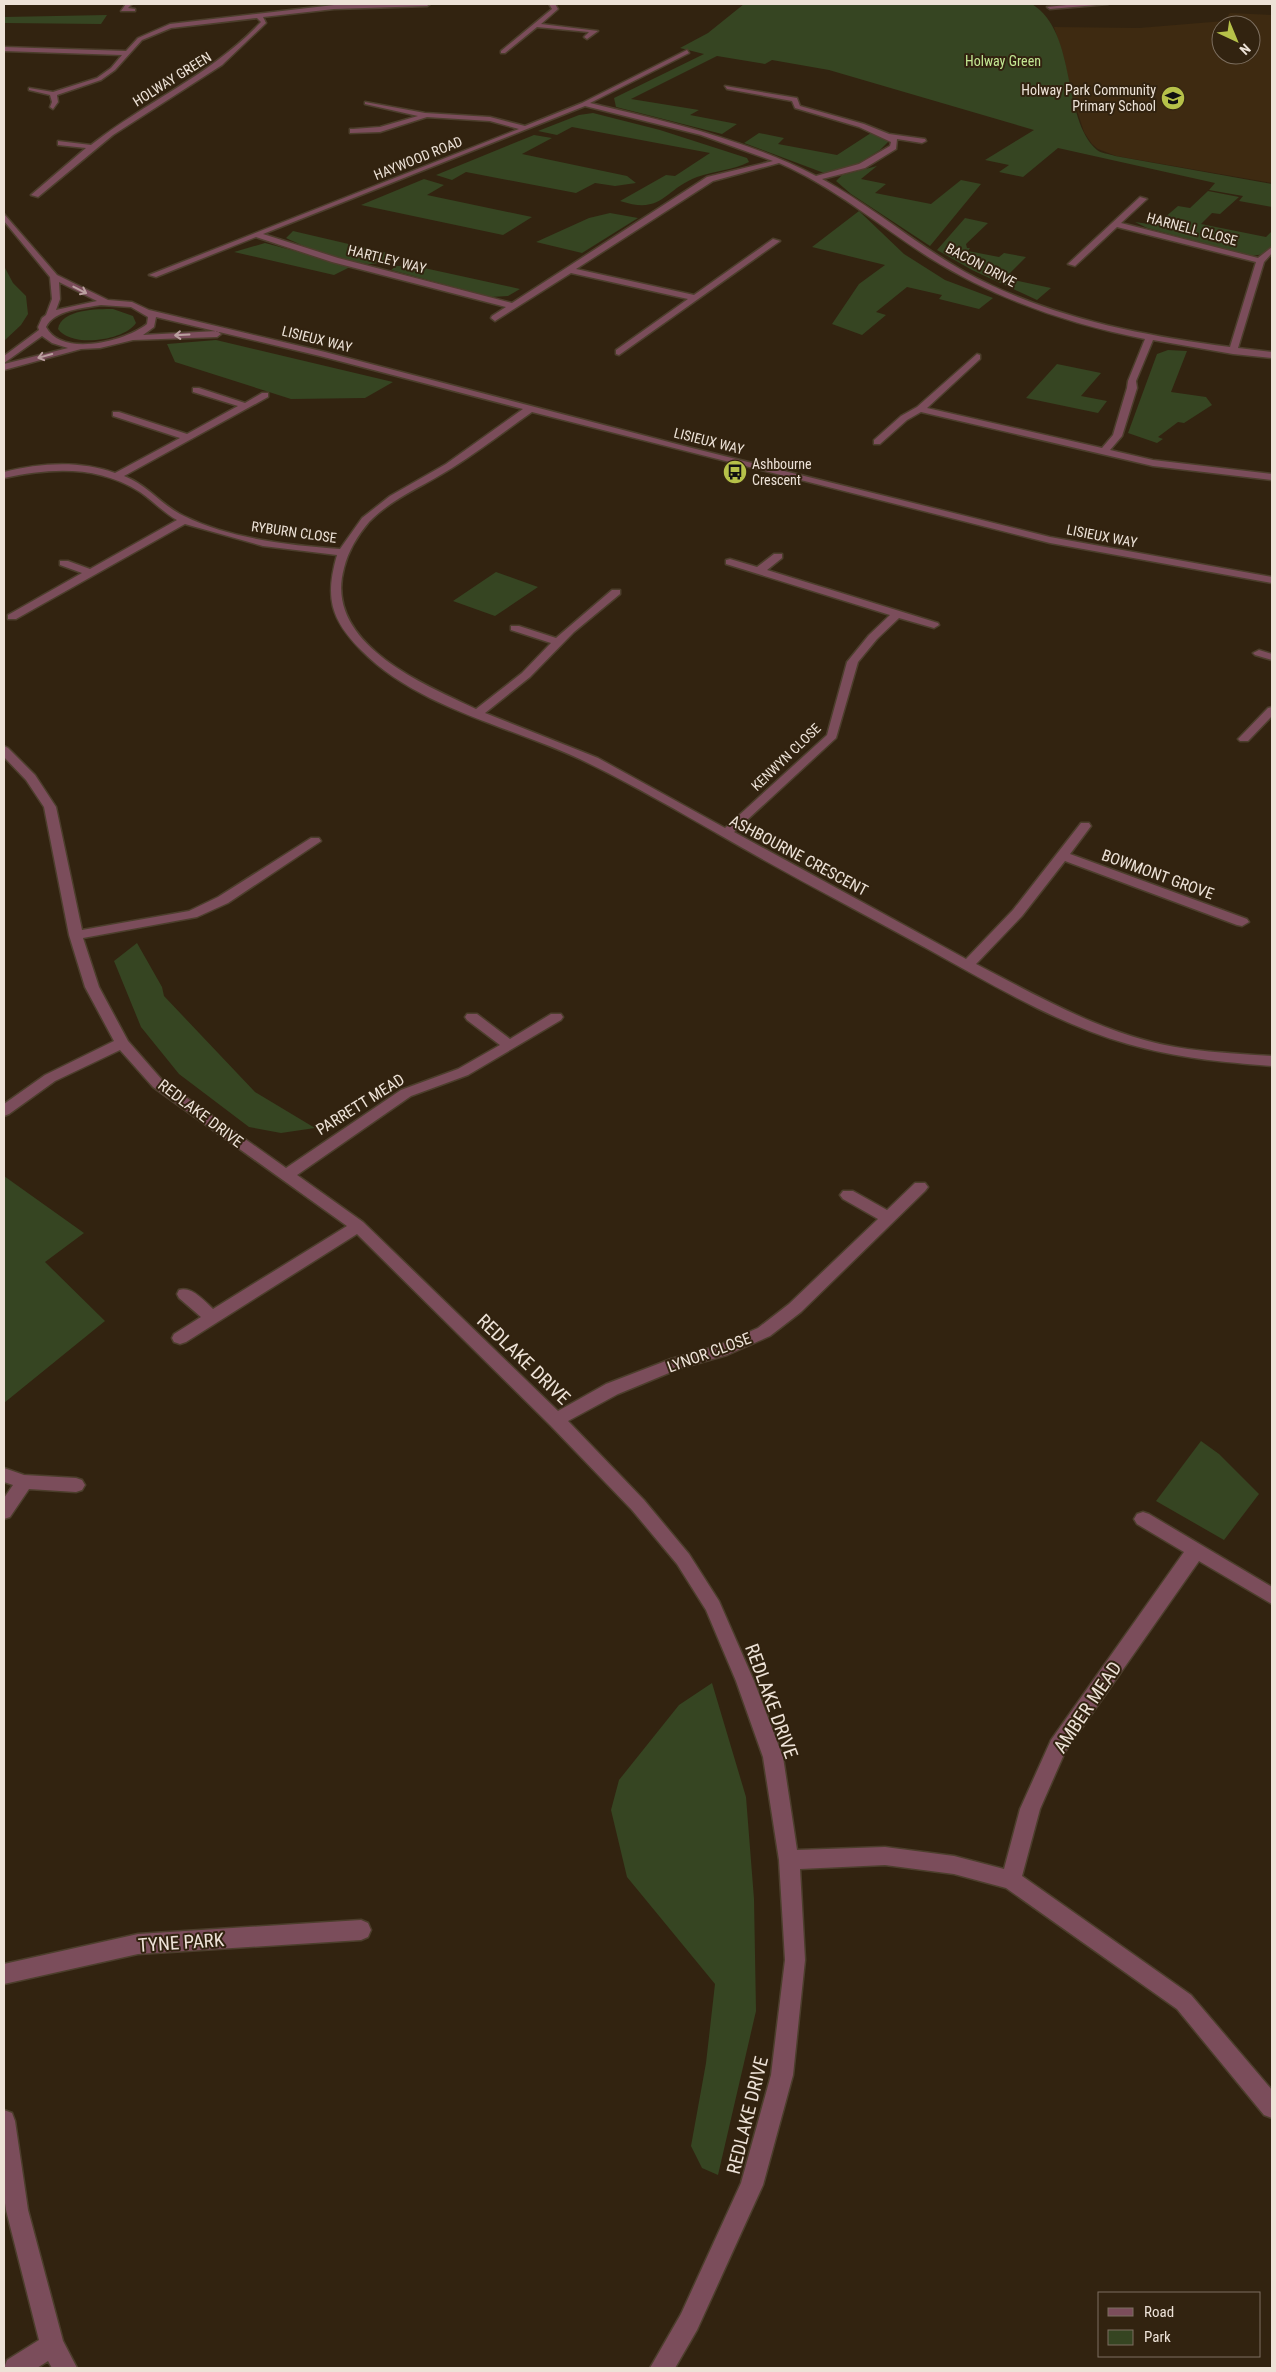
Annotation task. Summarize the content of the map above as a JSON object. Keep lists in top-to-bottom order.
{
  "streets": {
    "street": [
      "HOLWAY GREEN",
      "HAYWOOD ROAD",
      "HARNELL CLOSE",
      "HARTLEY WAY",
      "BACON DRIVE",
      "LISIEUX WAY",
      "RYBURN CLOSE",
      "KENWYN CLOSE",
      "ASHBOURNE CRESCENT",
      "BOWMONT GROVE",
      "PARRETT MEAD",
      "REDLAKE DRIVE",
      "LYNOR CLOSE",
      "AMBER MEAD",
      "TYNE PARK"
    ]
  },
  "crossings": [
    ["HAYWOOD ROAD", "HARTLEY WAY"],
    ["HAYWOOD ROAD", "BACON DRIVE"],
    ["LISIEUX WAY", "ASHBOURNE CRESCENT"],
    ["RYBURN CLOSE", "ASHBOURNE CRESCENT"],
    ["KENWYN CLOSE", "ASHBOURNE CRESCENT"],
    ["PARRETT MEAD", "REDLAKE DRIVE"],
    ["REDLAKE DRIVE", "LYNOR CLOSE"]
  ],
  "parks": ["Holway Green"],
  "places": {
    "school or university": ["Holway Park Community Primary School"],
    "bus stop": ["Ashbourne Crescent"]
  },
  "legend": ["Road", "Park"],
  "north": "bottom right"
}
